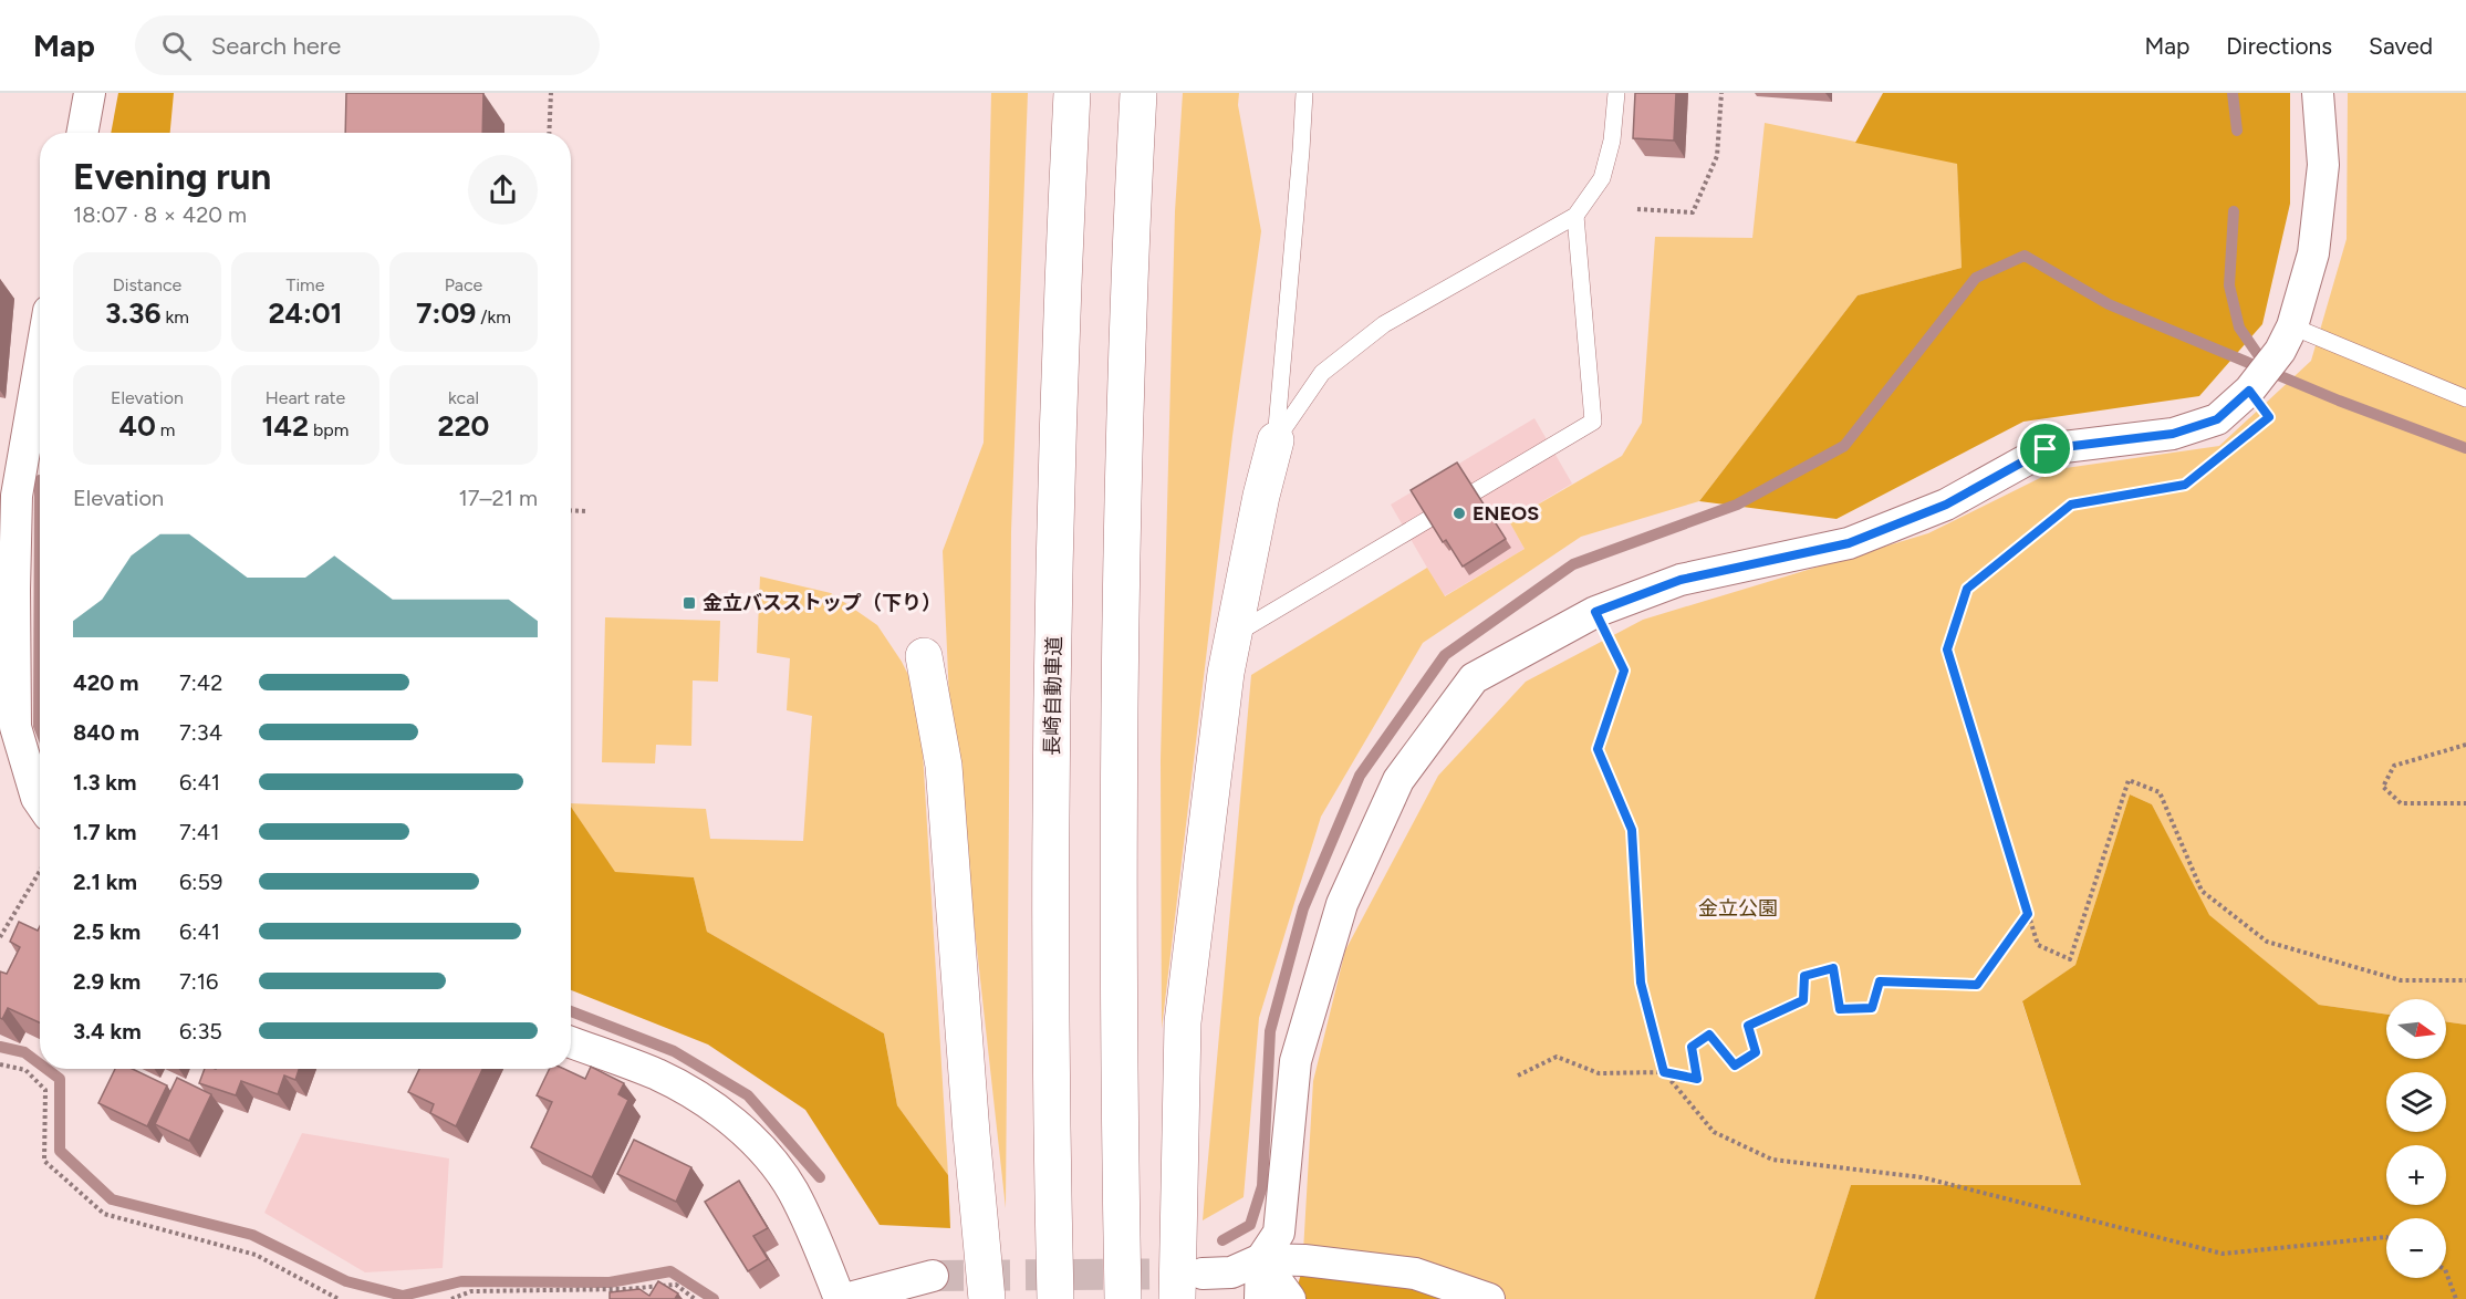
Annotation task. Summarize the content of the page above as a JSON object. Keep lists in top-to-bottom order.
{
  "streets": {
    "highway": ["長崎自動車道"]
  },
  "parks": ["金立公園"],
  "places": {
    "other": ["ENEOS"],
    "transit": ["金立バスストップ（下り）"]
  },
  "north": "right",
  "page": {
    "header": "Map",
    "search": "Search here",
    "nav": ["Map", "Directions", "Saved"],
    "heading": ["Evening run", "18:07 · 8 × 420 m"],
    "stats": [
      ["Distance", "3.36 km"],
      ["Time", "24:01"],
      ["Pace", "7:09 /km"],
      ["Elevation", "40 m"],
      ["Heart rate", "142 bpm"],
      ["kcal", "220"]
    ],
    "chart": ["Elevation", "17–21 m"],
    "list": [
      {
        "name": "420 m",
        "note": "7:42"
      },
      {
        "name": "840 m",
        "note": "7:34"
      },
      {
        "name": "1.3 km",
        "note": "6:41"
      },
      {
        "name": "1.7 km",
        "note": "7:41"
      },
      {
        "name": "2.1 km",
        "note": "6:59"
      },
      {
        "name": "2.5 km",
        "note": "6:41"
      },
      {
        "name": "2.9 km",
        "note": "7:16"
      },
      {
        "name": "3.4 km",
        "note": "6:35"
      }
    ],
    "map_buttons": ["+", "−"]
  }
}
